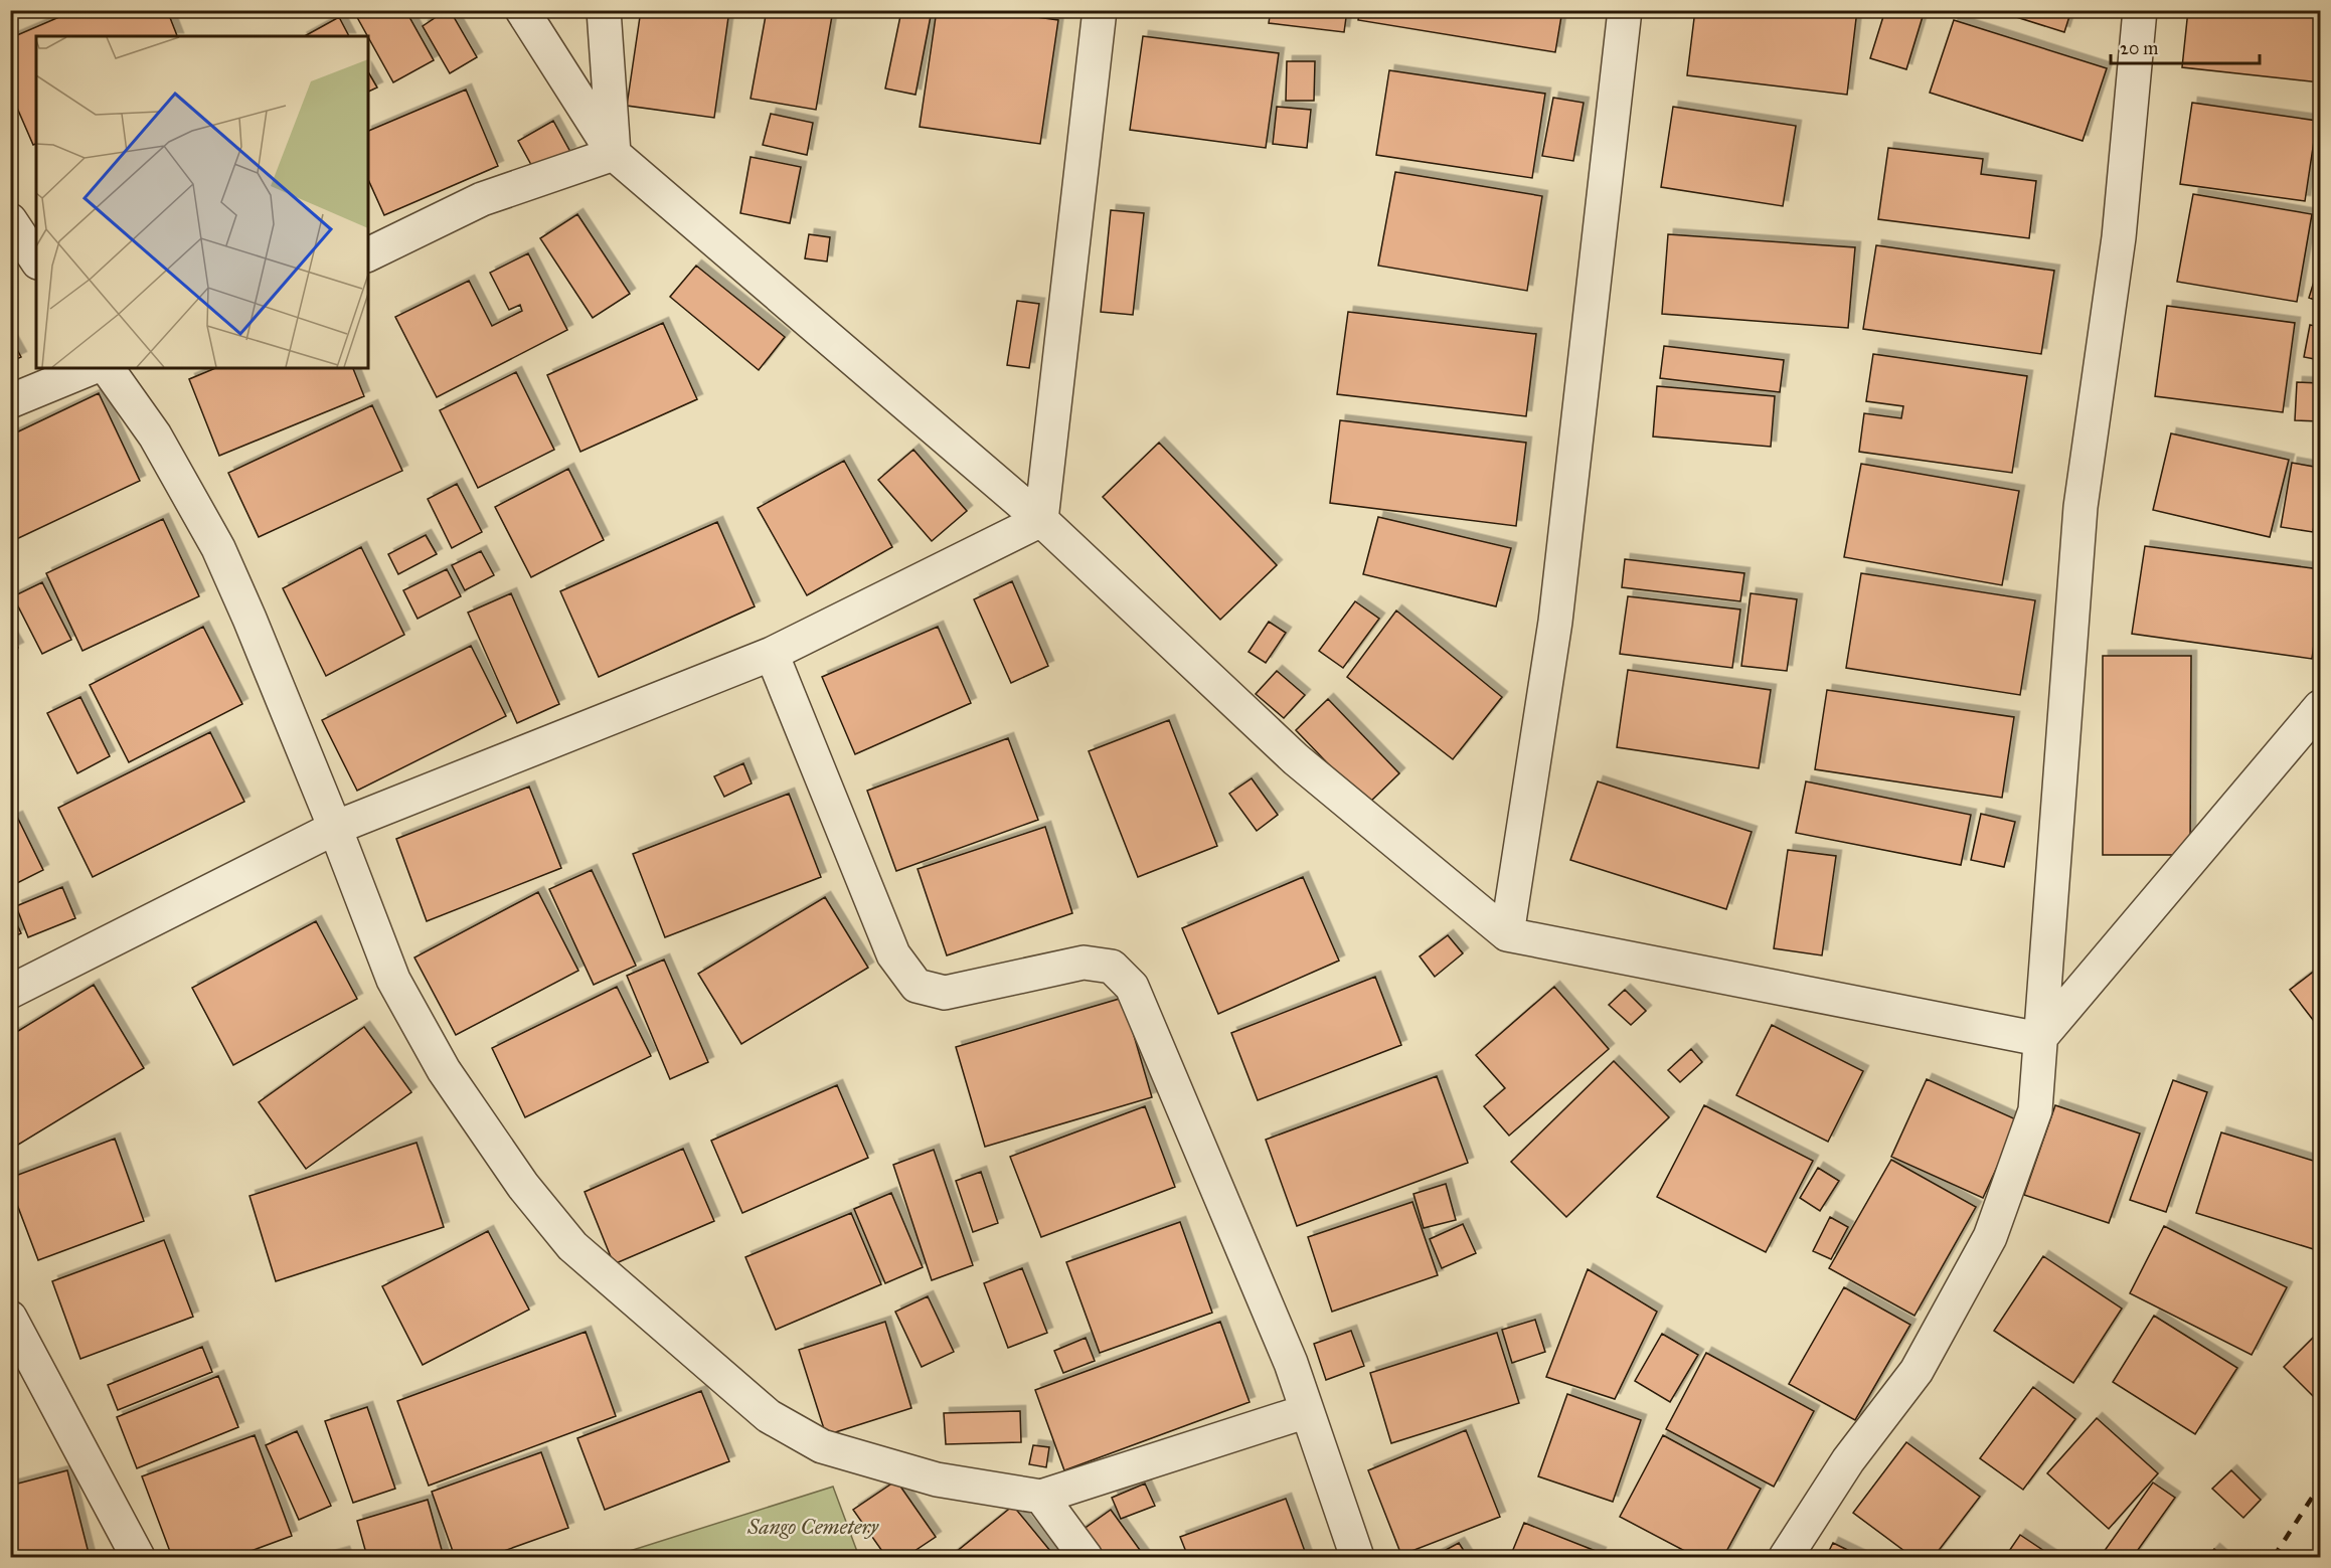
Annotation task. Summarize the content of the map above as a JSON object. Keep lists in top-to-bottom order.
{
  "parks": ["Sango Cemetery"],
  "scale_bar": "20 m"
}
